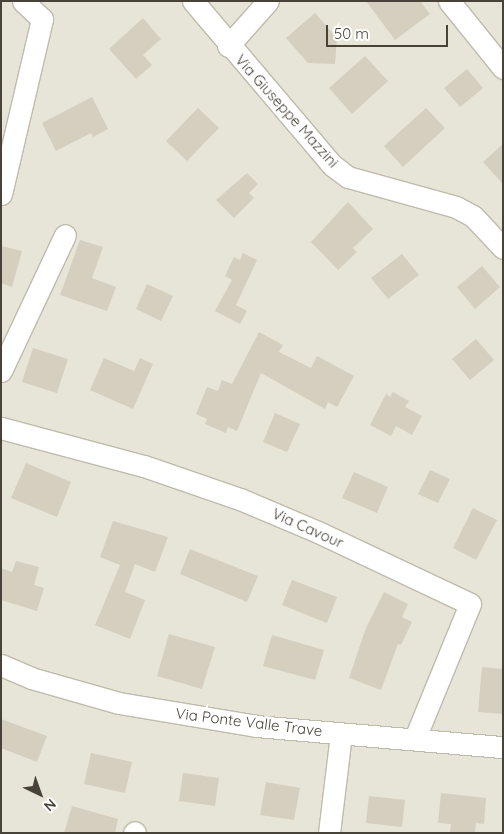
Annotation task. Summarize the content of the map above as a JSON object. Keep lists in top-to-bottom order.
{
  "streets": {
    "street": ["Via Giuseppe Mazzini", "Via Cavour", "Via Ponte Valle Trave"]
  },
  "crossings": [
    ["Via Cavour", "Via Ponte Valle Trave"]
  ],
  "scale_bar": "50 m",
  "north": "bottom right"
}
